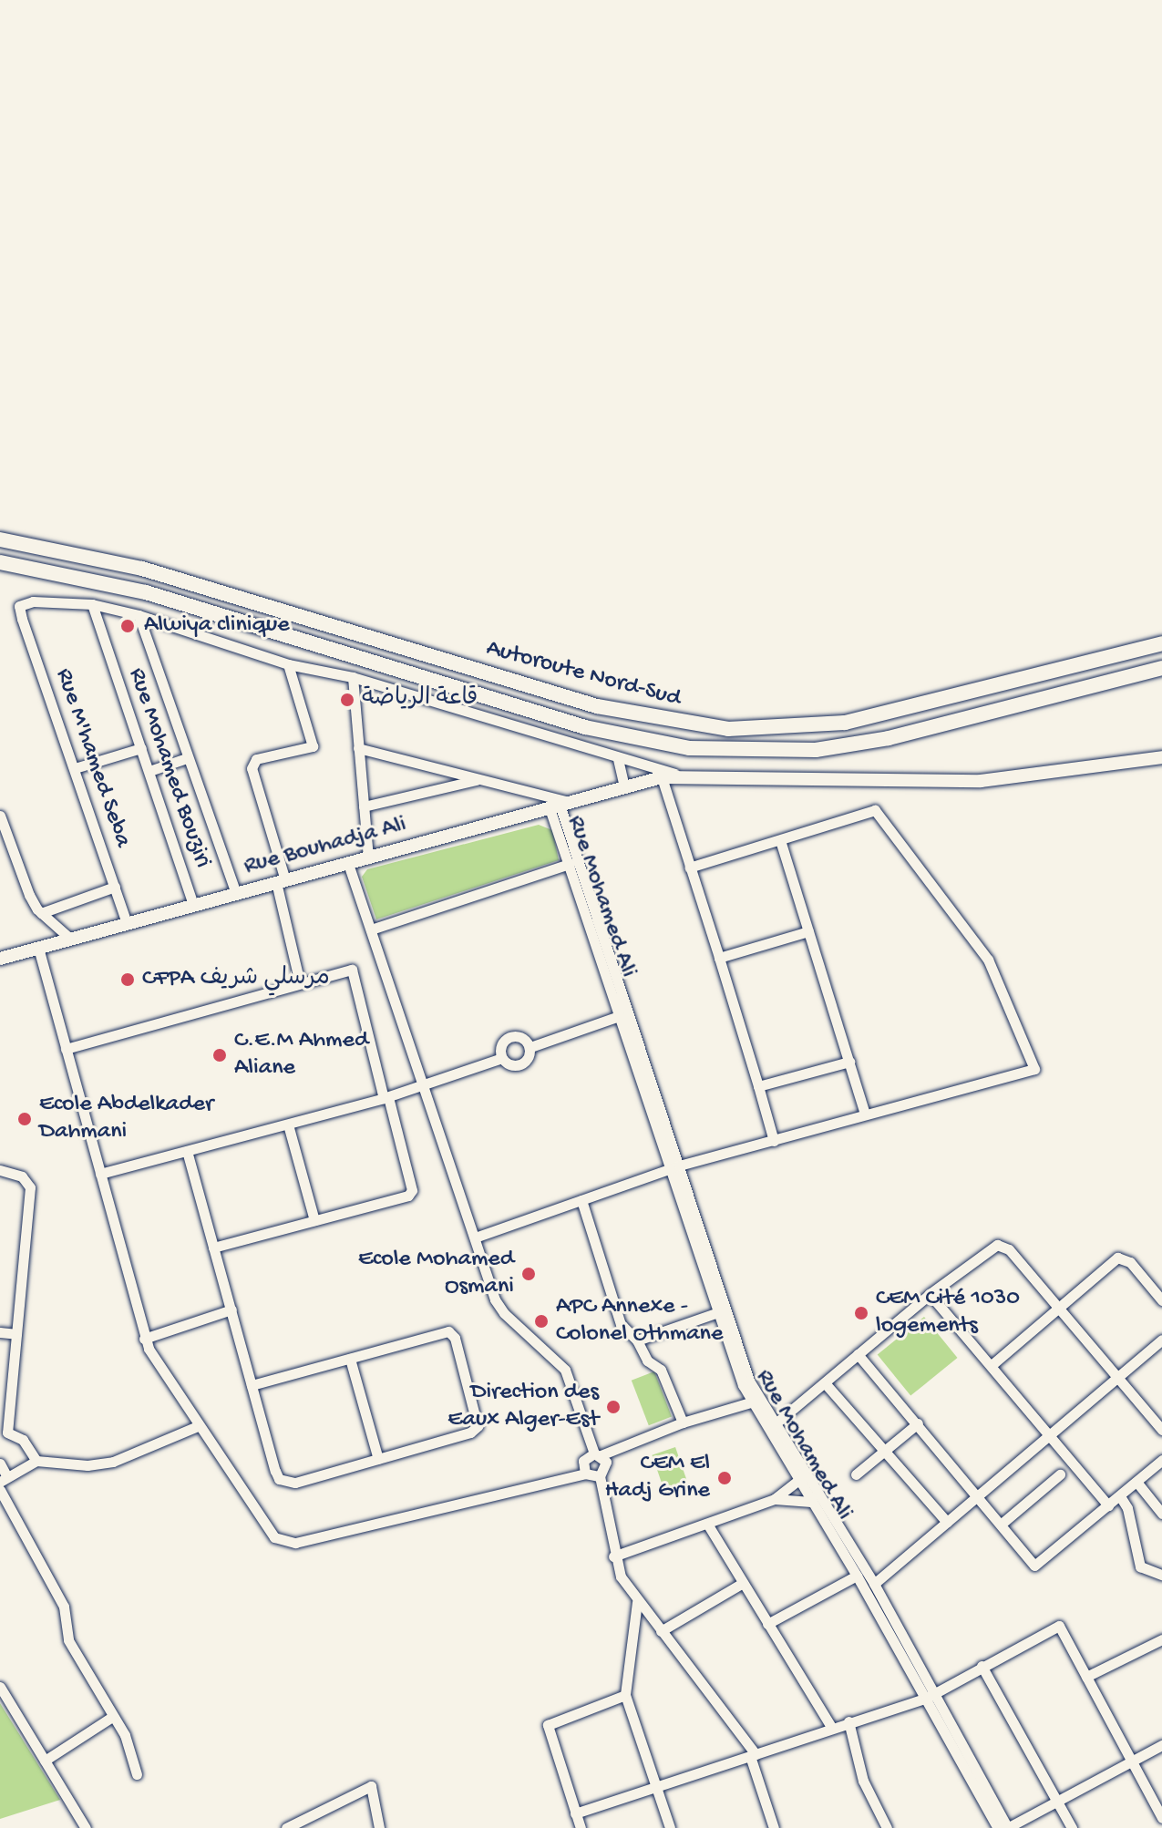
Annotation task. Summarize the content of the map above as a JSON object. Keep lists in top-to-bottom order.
{
  "streets": {
    "highway": ["Autoroute Nord-Sud"],
    "main road": ["Rue Bouhadja Ali"],
    "street": ["Rue M'hamed Seba", "Rue Mohamed Bouziri", "Rue Mohamed Ali"]
  },
  "crossings": [
    ["Rue M'hamed Seba", "Rue Mohamed Bouziri"],
    ["Rue M'hamed Seba", "Rue Bouhadja Ali"],
    ["Rue Mohamed Bouziri", "Rue Bouhadja Ali"],
    ["Rue Bouhadja Ali", "Rue Mohamed Ali"]
  ],
  "places": [
    "Alwiya clinique",
    "قاعة الرياضة",
    "CFPA مرسلي شريف",
    "C.E.M Ahmed Aliane",
    "Ecole Abdelkader Dahmani",
    "Ecole Mohamed Osmani",
    "CEM Cité 1030 logements",
    "APC Annexe - Colonel Othmane",
    "Direction des Eaux Alger-Est",
    "CEM El Hadj Grine"
  ]
}
